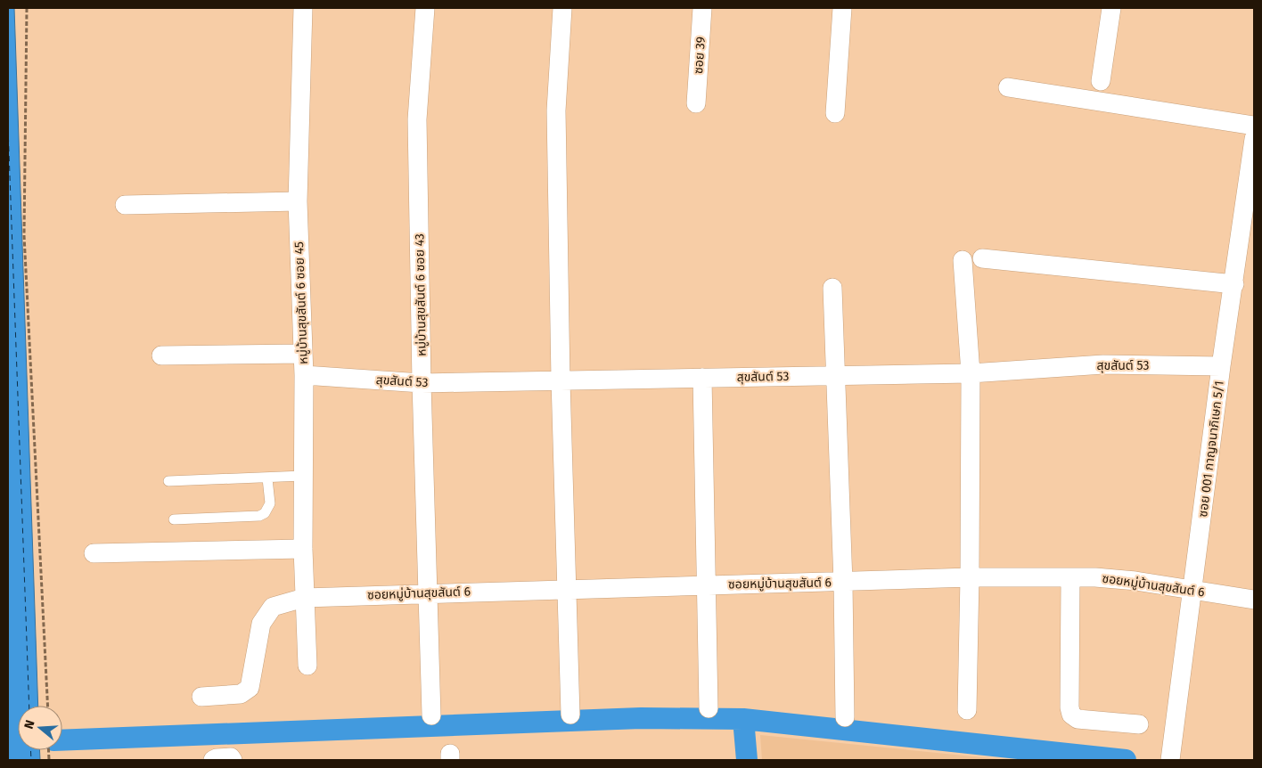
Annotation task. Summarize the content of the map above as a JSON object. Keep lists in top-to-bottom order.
{
  "streets": {
    "street": [
      "ซอย 39",
      "หมู่บ้านสุขสันต์ 6 ซอย 43",
      "หมู่บ้านสุขสันต์ 6 ซอย 45",
      "สุขสันต์ 53",
      "ซอย 001 กาญจนาภิเษก 5/1",
      "ซอยหมู่บ้านสุขสันต์ 6"
    ]
  },
  "crossings": [
    ["หมู่บ้านสุขสันต์ 6 ซอย 43", "สุขสันต์ 53"],
    ["หมู่บ้านสุขสันต์ 6 ซอย 43", "ซอยหมู่บ้านสุขสันต์ 6"],
    ["หมู่บ้านสุขสันต์ 6 ซอย 45", "สุขสันต์ 53"],
    ["หมู่บ้านสุขสันต์ 6 ซอย 45", "ซอยหมู่บ้านสุขสันต์ 6"],
    ["สุขสันต์ 53", "ซอย 001 กาญจนาภิเษก 5/1"],
    ["ซอย 001 กาญจนาภิเษก 5/1", "ซอยหมู่บ้านสุขสันต์ 6"]
  ],
  "north": "left"
}
